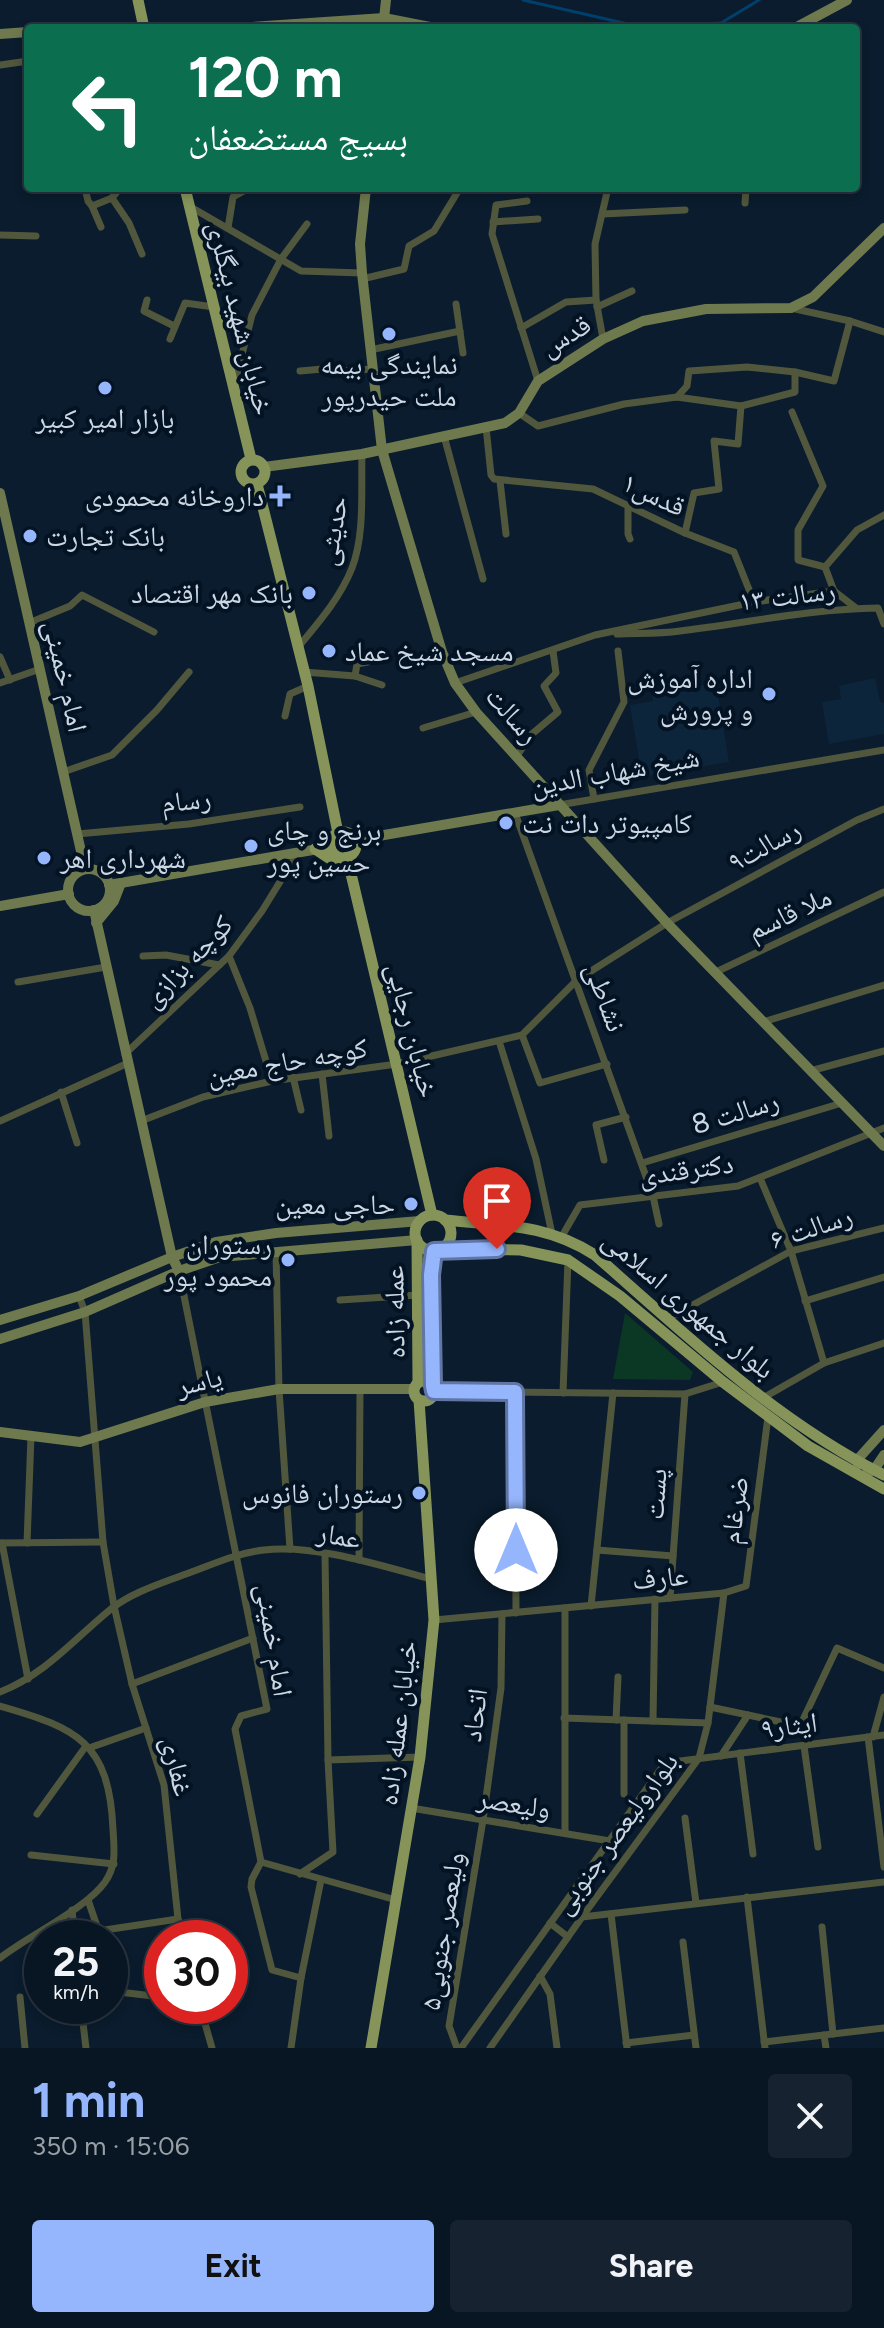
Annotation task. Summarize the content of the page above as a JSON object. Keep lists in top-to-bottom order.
{
  "streets": {
    "main road": [
      "خیابان شهید بیگلری",
      "قدس",
      "امام خمینی",
      "رسالت",
      "شیخ شهاب الدین",
      "خیابان رجایی",
      "بلوار جمهوری اسلامی",
      "عمله زاده",
      "یاسر",
      "خیابان عمله زاده"
    ],
    "street": [
      "قدس۱",
      "حدیثی",
      "رسالت ۱۳",
      "رسام",
      "رسالت۹",
      "ملا قاسم",
      "کوچه بزازی",
      "نشاطی",
      "کوچه حاج معین",
      "رسالت 8",
      "دکترقندی",
      "رسالت ۶",
      "پست",
      "ضرغام",
      "عمار",
      "عارف",
      "اتحاد",
      "ایثار۹",
      "غفاری",
      "ولیعصر",
      "بلوارولیعصر جنوبی",
      "ولیعصر جنوبی۵"
    ]
  },
  "crossings": [
    ["قدس۱", "رسالت ۱۳"],
    ["رسالت ۱۳", "رسالت"],
    ["امام خمینی", "رسام"],
    ["امام خمینی", "یاسر"],
    ["امام خمینی", "عمار"],
    ["رسالت", "شیخ شهاب الدین"],
    ["رسالت", "رسالت۹"],
    ["رسالت", "ملا قاسم"],
    ["رسالت", "رسالت 8"],
    ["رسالت", "دکترقندی"],
    ["شیخ شهاب الدین", "نشاطی"],
    ["شیخ شهاب الدین", "خیابان رجایی"],
    ["رسالت۹", "نشاطی"],
    ["رسالت۹", "کوچه حاج معین"],
    ["نشاطی", "رسالت 8"],
    ["نشاطی", "دکترقندی"],
    ["خیابان رجایی", "کوچه حاج معین"],
    ["خیابان رجایی", "بلوار جمهوری اسلامی"],
    ["خیابان رجایی", "عمله زاده"],
    ["دکترقندی", "بلوار جمهوری اسلامی"],
    ["رسالت ۶", "بلوار جمهوری اسلامی"],
    ["بلوار جمهوری اسلامی", "عمله زاده"],
    ["بلوار جمهوری اسلامی", "ضرغام"],
    ["عمله زاده", "یاسر"],
    ["عمله زاده", "خیابان عمله زاده"],
    ["یاسر", "خیابان عمله زاده"],
    ["یاسر", "غفاری"],
    ["پست", "عارف"],
    ["ضرغام", "عارف"],
    ["عمار", "خیابان عمله زاده"],
    ["عارف", "اتحاد"],
    ["عارف", "خیابان عمله زاده"],
    ["عارف", "ایثار۹"],
    ["عارف", "بلوارولیعصر جنوبی"],
    ["اتحاد", "ولیعصر"],
    ["اتحاد", "ولیعصر جنوبی۵"],
    ["خیابان عمله زاده", "ولیعصر"],
    ["ایثار۹", "بلوارولیعصر جنوبی"],
    ["ولیعصر", "بلوارولیعصر جنوبی"],
    ["ولیعصر", "ولیعصر جنوبی۵"],
    ["بلوارولیعصر جنوبی", "ولیعصر جنوبی۵"]
  ],
  "places": {
    "other": [
      "نمایندگی بیمه ملت حیدرپور",
      "بازار امیر کبیر",
      "بانک تجارت",
      "بانک مهر اقتصاد",
      "مسجد شیخ عماد",
      "اداره آموزش و پرورش",
      "کامپیوتر دات نت",
      "برنج و چای حسین پور",
      "شهرداری اهر",
      "حاجی معین",
      "رستوران محمود پور",
      "رستوران فانوس"
    ],
    "health": ["داروخانه محمودی"]
  },
  "page": {
    "turn": ["120 m", "بسیج مستضعفان"],
    "speed": "25 km/h",
    "limit": "30",
    "heading": ["1 min", "350 m · 15:06"],
    "buttons": ["Exit", "Share"]
  }
}
